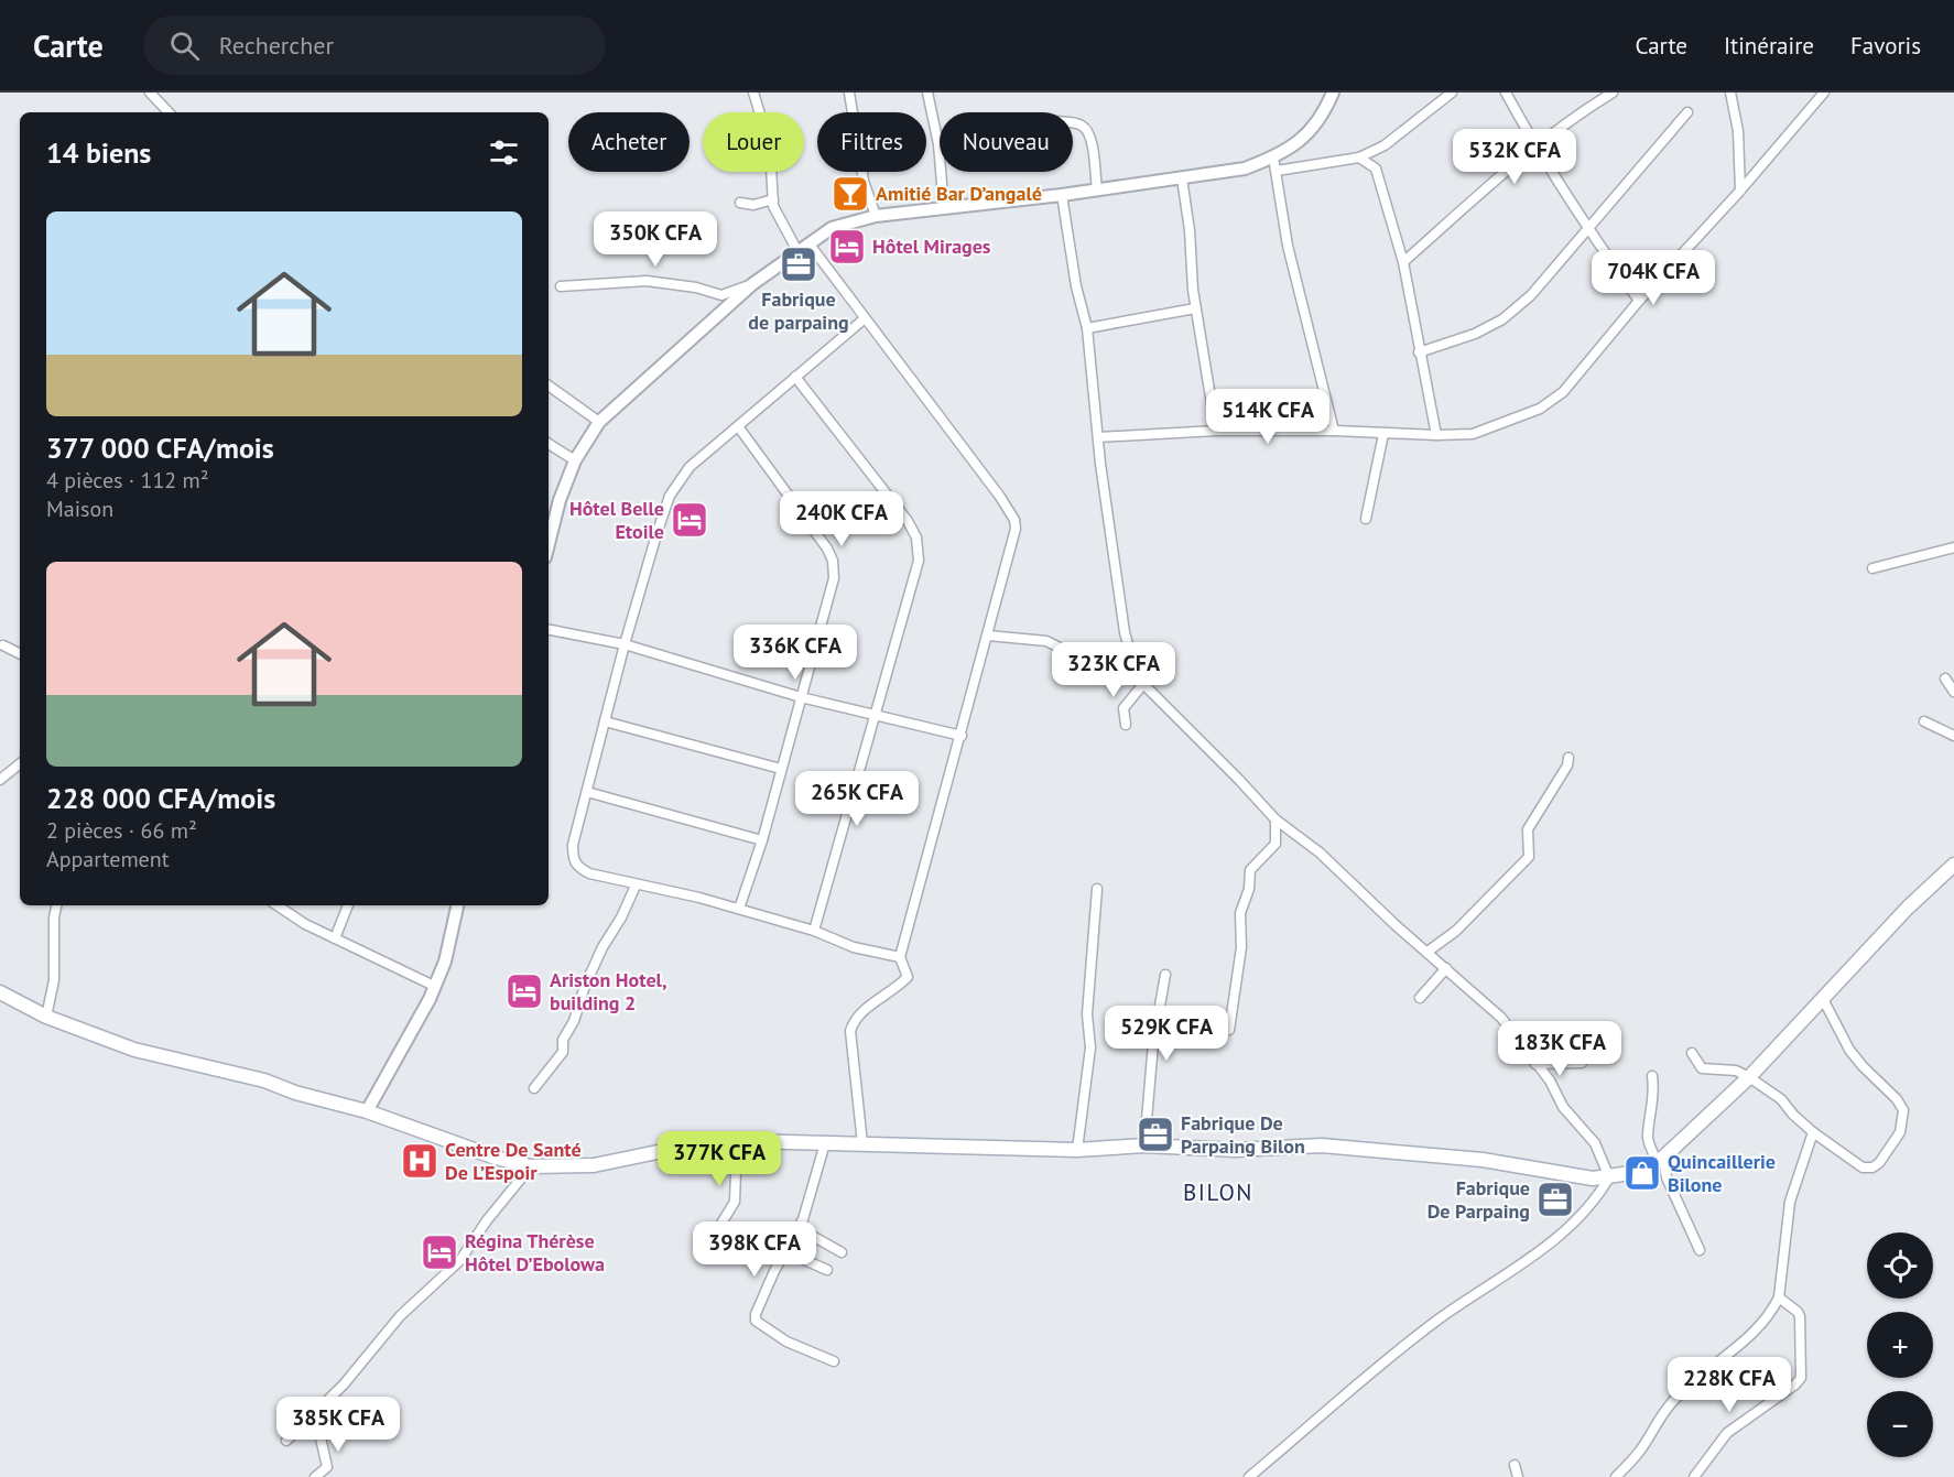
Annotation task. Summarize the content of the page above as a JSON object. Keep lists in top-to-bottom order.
{
  "districts": ["BILON"],
  "places": {
    "bar": ["Amitié Bar D’angalé"],
    "hotel": [
      "Hôtel Mirages",
      "Hôtel Belle Etoile",
      "Ariston Hotel, building 2",
      "Régina Thérèse Hôtel D’Ebolowa"
    ],
    "office": ["Fabrique de parpaing", "Fabrique De Parpaing Bilon", "Fabrique De Parpaing"],
    "hospital": ["Centre De Santé De L’Espoir"],
    "shop": ["Quincaillerie Bilone"]
  },
  "page": {
    "header": "Carte",
    "search": "Rechercher",
    "nav": ["Carte", "Itinéraire", "Favoris"],
    "chip": [
      "Acheter",
      "Louer",
      "Filtres",
      "Nouveau"
    ],
    "heading": "14 biens",
    "price": [
      "532K CFA",
      "350K CFA",
      "704K CFA",
      "514K CFA",
      "240K CFA",
      "336K CFA",
      "323K CFA",
      "265K CFA",
      "529K CFA",
      "183K CFA",
      "377K CFA",
      "398K CFA",
      "228K CFA",
      "385K CFA"
    ],
    "list": [
      {
        "name": "377 000 CFA/mois",
        "note": "4 pièces · 112 m² · Maison"
      },
      {
        "name": "228 000 CFA/mois",
        "note": "2 pièces · 66 m² · Appartement"
      }
    ],
    "map_buttons": ["+", "−"]
  }
}
